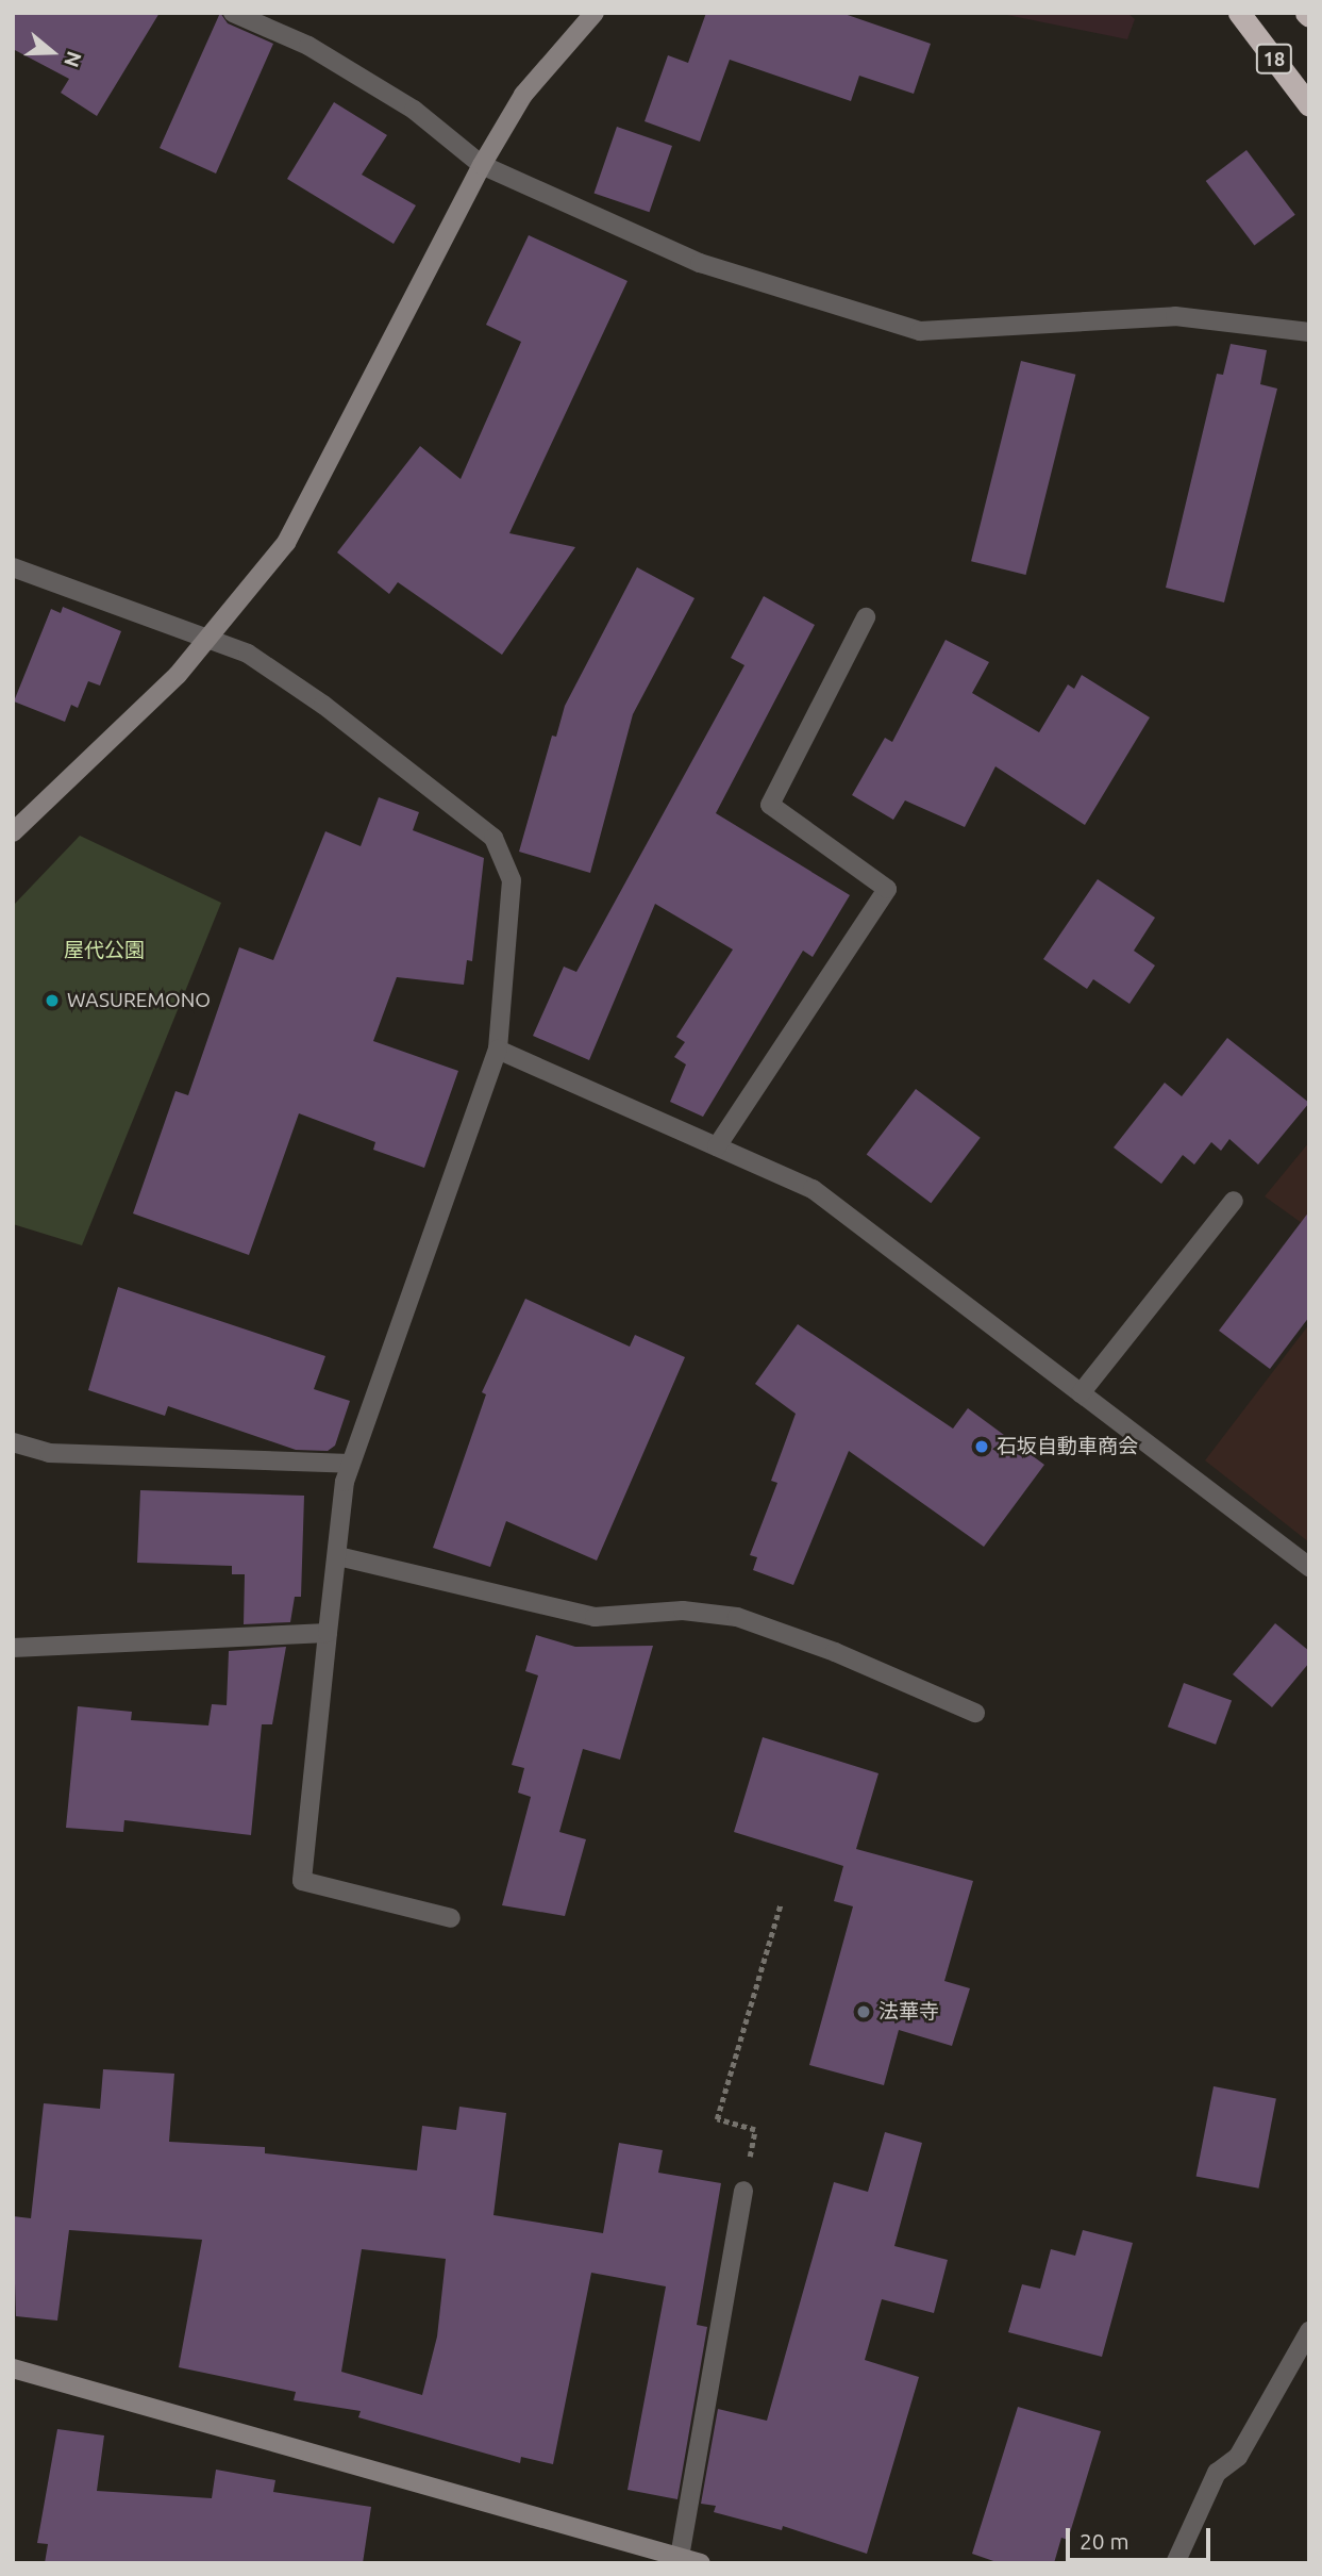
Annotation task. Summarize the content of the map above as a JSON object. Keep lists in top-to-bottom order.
{
  "streets": {
    "highway": ["18"]
  },
  "parks": ["屋代公園"],
  "places": ["WASUREMONO", "石坂自動車商会", "法華寺"],
  "scale_bar": "20 m",
  "north": "right"
}
